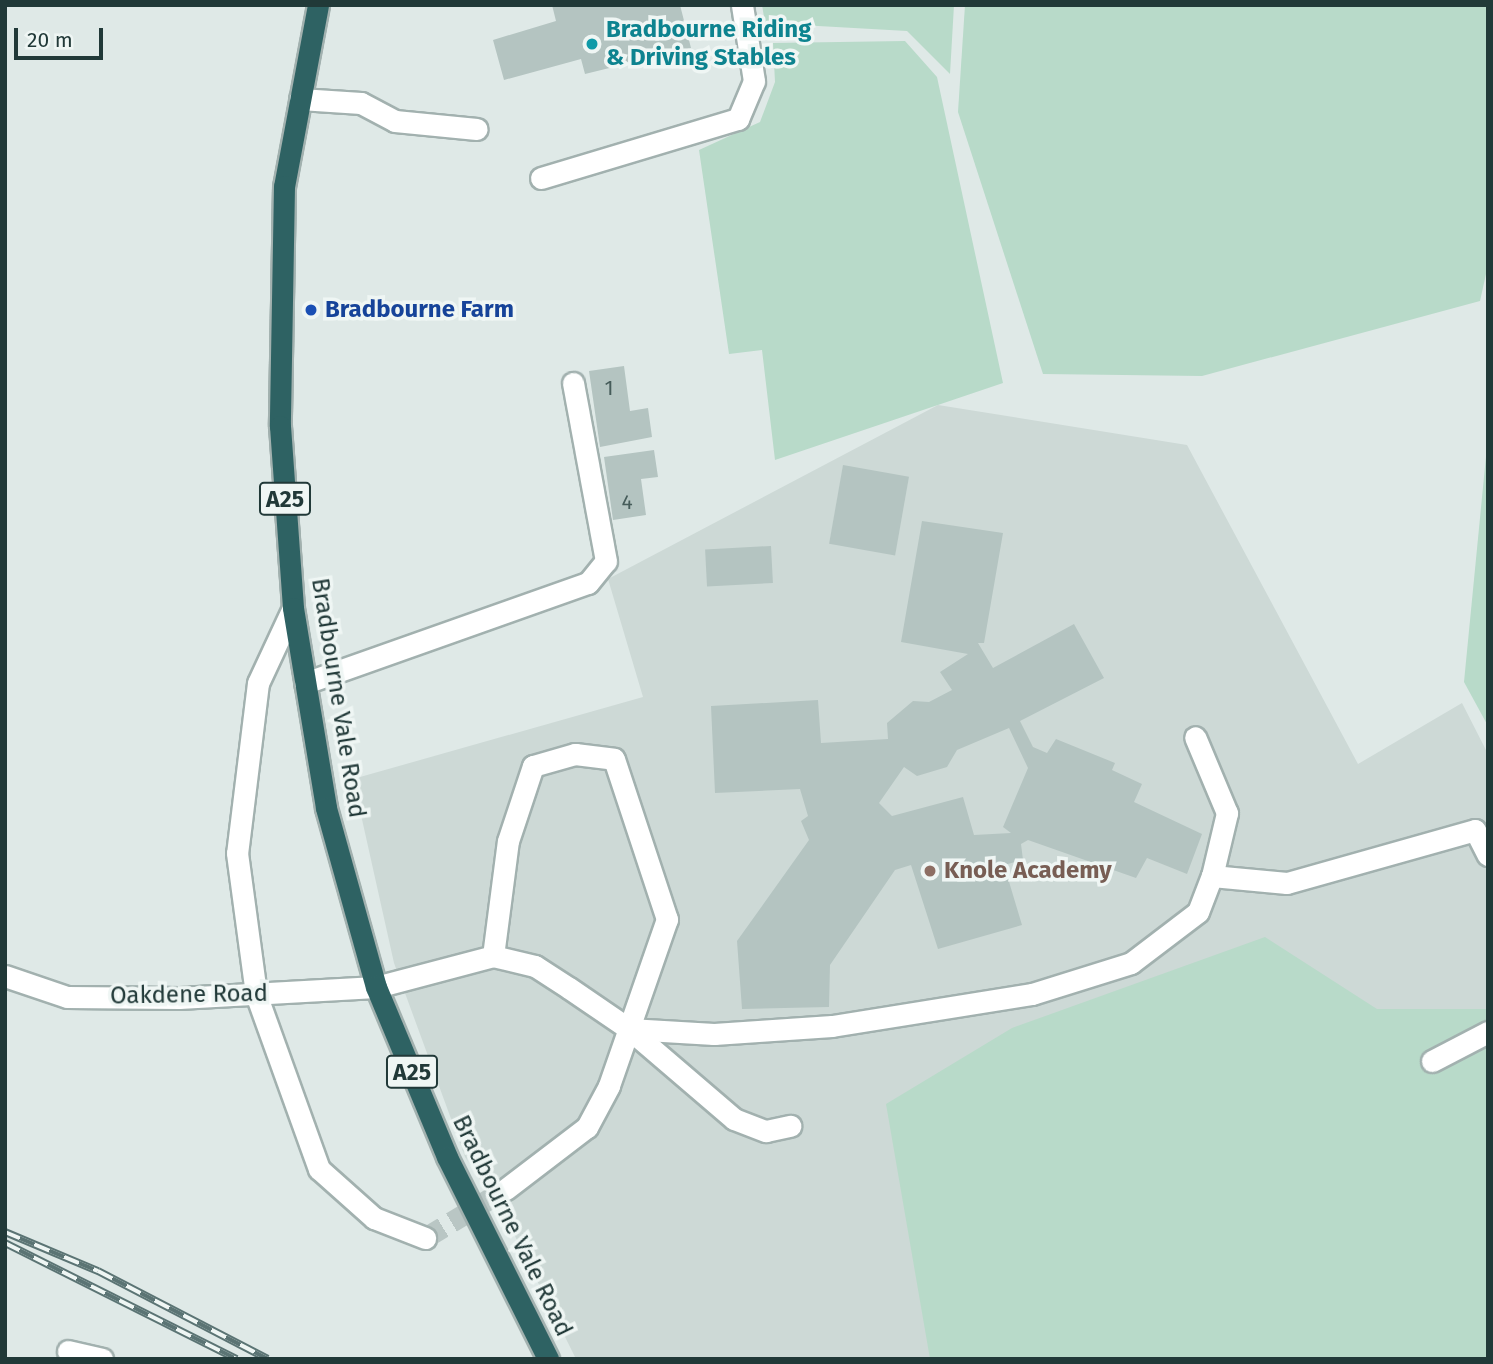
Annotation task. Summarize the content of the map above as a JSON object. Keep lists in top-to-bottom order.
{
  "streets": {
    "highway": ["A25", "Bradbourne Vale Road"],
    "street": ["Oakdene Road"]
  },
  "crossings": [
    ["Bradbourne Vale Road", "Oakdene Road"]
  ],
  "places": ["Bradbourne Riding & Driving Stables", "Bradbourne Farm", "Knole Academy"],
  "house_numbers": ["1", "4"],
  "scale_bar": "20 m"
}
